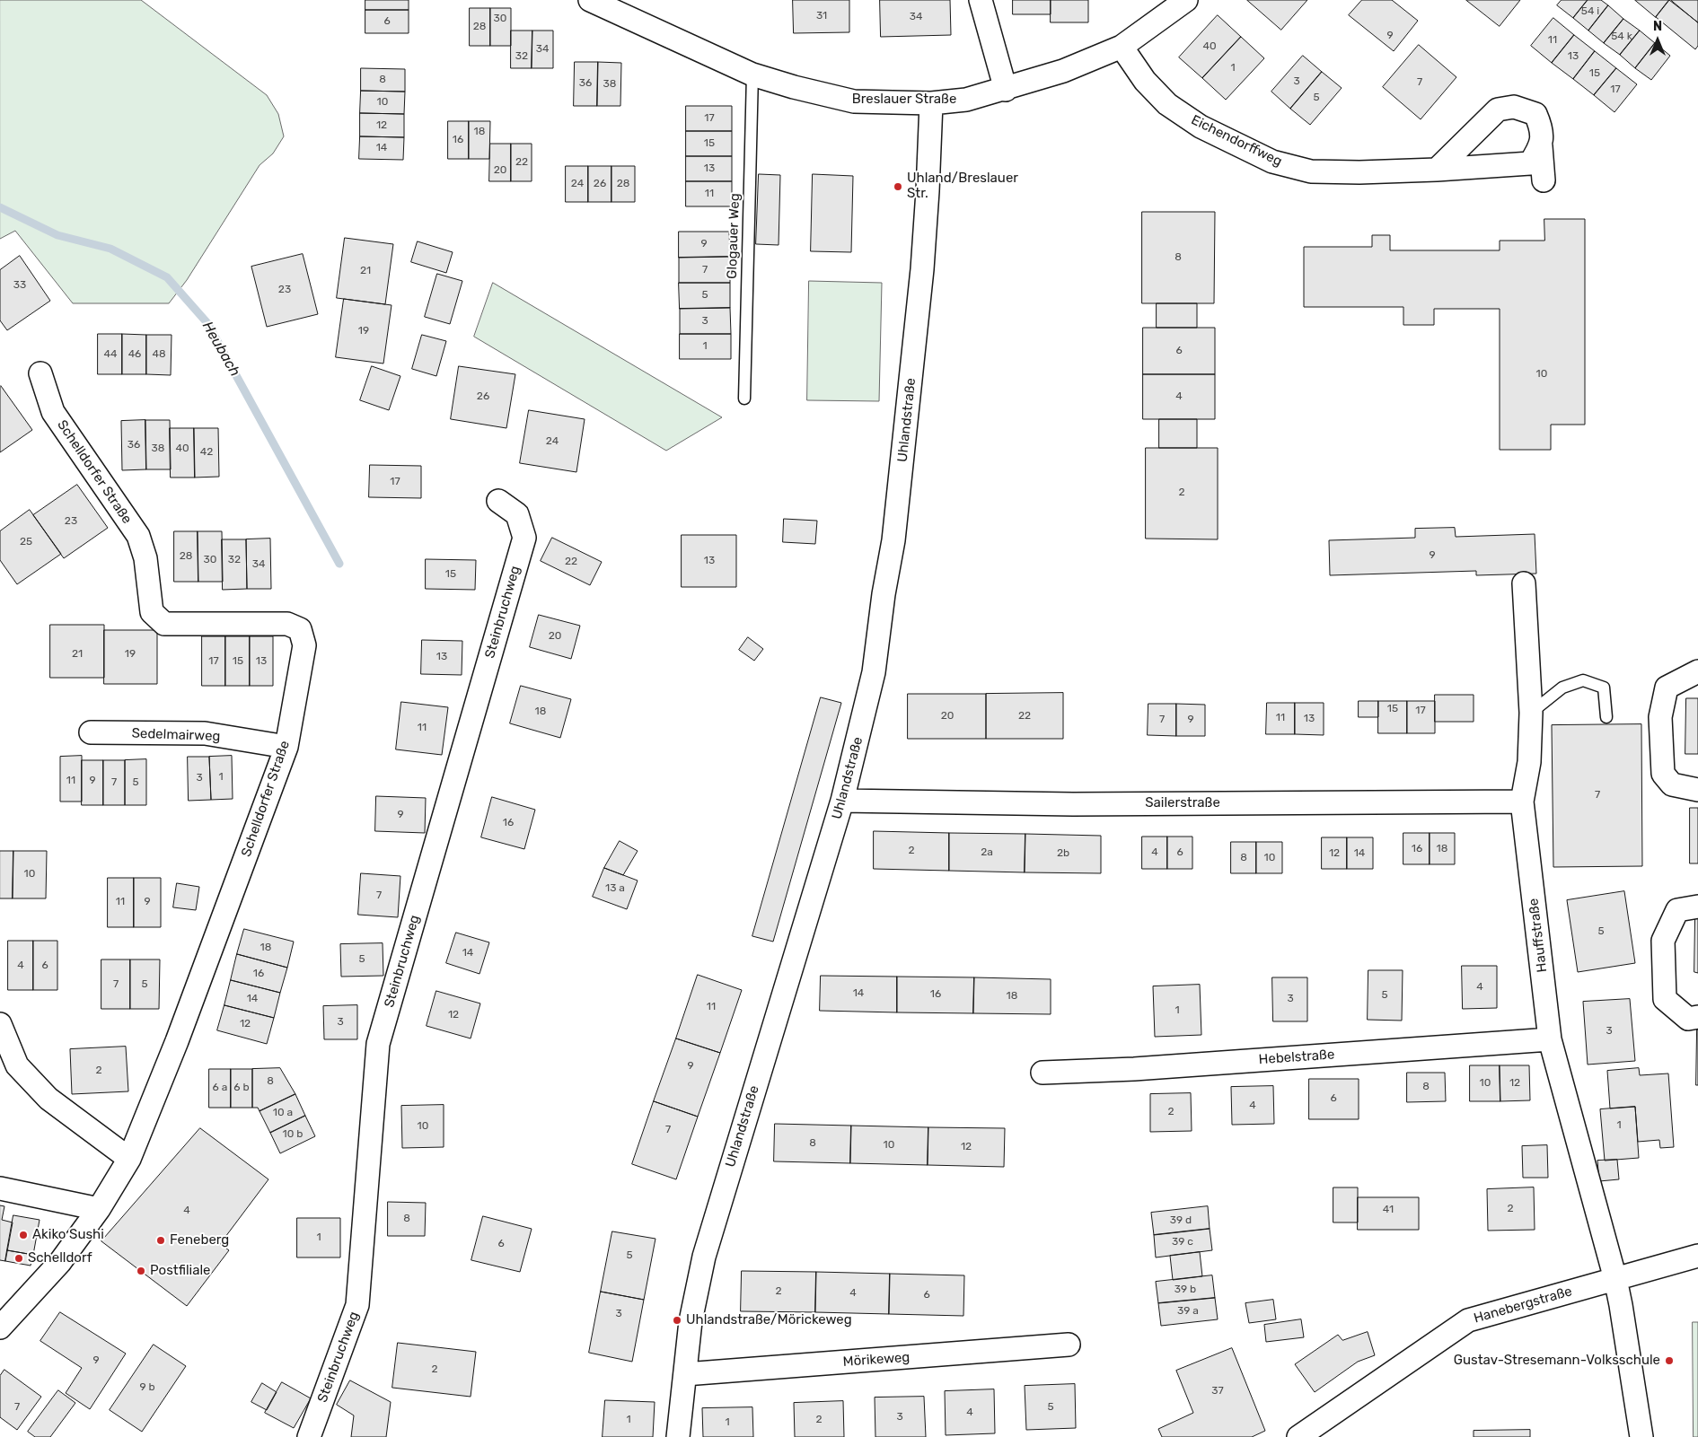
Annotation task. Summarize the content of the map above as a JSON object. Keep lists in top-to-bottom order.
{
  "streets": {
    "street": [
      "Breslauer Straße",
      "Eichendorffweg",
      "Uhlandstraße",
      "Schelldorfer Straße",
      "Steinbruchweg",
      "Sedelmairweg",
      "Sailerstraße",
      "Hauffstraße",
      "Hebelstraße",
      "Hanebergstraße",
      "Mörikeweg"
    ],
    "lane": ["Glogauer Weg"]
  },
  "crossings": [
    ["Breslauer Straße", "Eichendorffweg"],
    ["Breslauer Straße", "Glogauer Weg"],
    ["Breslauer Straße", "Uhlandstraße"],
    ["Uhlandstraße", "Sailerstraße"],
    ["Uhlandstraße", "Mörikeweg"],
    ["Schelldorfer Straße", "Sedelmairweg"],
    ["Sailerstraße", "Hauffstraße"],
    ["Hauffstraße", "Hebelstraße"],
    ["Hauffstraße", "Hanebergstraße"]
  ],
  "water": ["Heubach"],
  "places": [
    "Uhland/Breslauer Str.",
    "Akiko Sushi",
    "Feneberg",
    "Schelldorf",
    "Postfiliale",
    "Uhlandstraße/Mörickeweg",
    "Gustav-Stresemann-Volksschule"
  ],
  "house_numbers": [
    "54 i",
    "31",
    "34",
    "30",
    "6",
    "28",
    "9",
    "54 k",
    "11",
    "40",
    "34",
    "32",
    "13",
    "1",
    "15",
    "8",
    "3",
    "7",
    "36",
    "38",
    "17",
    "5",
    "10",
    "17",
    "12",
    "18",
    "16",
    "15",
    "14",
    "22",
    "13",
    "20",
    "24",
    "26",
    "28",
    "11",
    "9",
    "8",
    "7",
    "21",
    "33",
    "23",
    "5",
    "3",
    "19",
    "1",
    "6",
    "44",
    "46",
    "48",
    "10",
    "26",
    "4",
    "24",
    "36",
    "38",
    "40",
    "42",
    "17",
    "2",
    "23",
    "25",
    "9",
    "28",
    "30",
    "32",
    "13",
    "22",
    "34",
    "15",
    "20",
    "21",
    "19",
    "13",
    "17",
    "15",
    "13",
    "15",
    "17",
    "18",
    "20",
    "22",
    "11",
    "13",
    "7",
    "9",
    "11",
    "1",
    "3",
    "11",
    "9",
    "7",
    "5",
    "7",
    "9",
    "16",
    "16",
    "18",
    "2",
    "2a",
    "4",
    "6",
    "2b",
    "12",
    "14",
    "8",
    "10",
    "10",
    "13 a",
    "7",
    "11",
    "9",
    "5",
    "18",
    "14",
    "5",
    "4",
    "6",
    "16",
    "7",
    "5",
    "4",
    "14",
    "16",
    "5",
    "18",
    "14",
    "3",
    "11",
    "1",
    "12",
    "3",
    "12",
    "3",
    "9",
    "2",
    "8",
    "10",
    "12",
    "8",
    "6 a",
    "6 b",
    "6",
    "4",
    "2",
    "10 a",
    "1",
    "10",
    "7",
    "10 b",
    "8",
    "10",
    "12",
    "2",
    "41",
    "4",
    "8",
    "39 d",
    "1",
    "39 c",
    "6",
    "5",
    "39 b",
    "2",
    "4",
    "6",
    "39 a",
    "3",
    "9",
    "2",
    "9 b",
    "37",
    "7",
    "5",
    "4",
    "3",
    "1",
    "2",
    "1"
  ],
  "north": "top"
}
